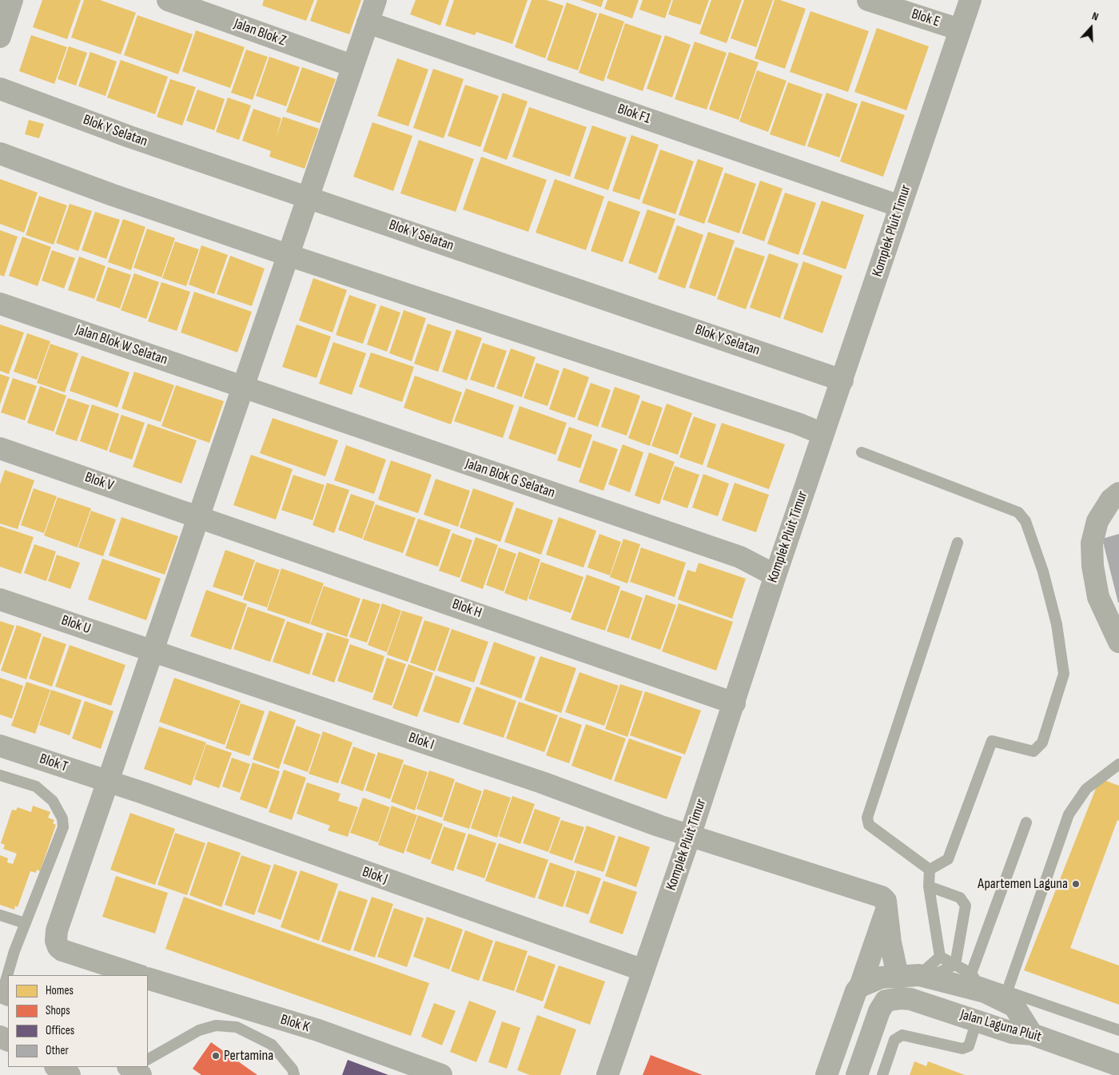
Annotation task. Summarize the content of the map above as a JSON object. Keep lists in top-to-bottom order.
{
  "streets": {
    "street": [
      "Blok E",
      "Jalan Blok Z",
      "Blok F1",
      "Blok Y Selatan",
      "Komplek Pluit Timur",
      "Jalan Blok W Selatan",
      "Jalan Blok G Selatan",
      "Blok V",
      "Blok H",
      "Blok U",
      "Blok I",
      "Blok T",
      "Blok J",
      "Blok K",
      "Jalan Laguna Pluit"
    ]
  },
  "crossings": [
    ["Blok E", "Komplek Pluit Timur"],
    ["Blok F1", "Komplek Pluit Timur"],
    ["Blok Y Selatan", "Komplek Pluit Timur"],
    ["Komplek Pluit Timur", "Jalan Blok G Selatan"],
    ["Komplek Pluit Timur", "Blok H"],
    ["Komplek Pluit Timur", "Blok I"],
    ["Komplek Pluit Timur", "Blok J"],
    ["Jalan Blok W Selatan", "Jalan Blok G Selatan"],
    ["Blok V", "Blok H"],
    ["Blok U", "Blok I"],
    ["Blok T", "Blok J"]
  ],
  "places": ["Apartemen Laguna", "Pertamina"],
  "legend": [
    "Homes",
    "Shops",
    "Offices",
    "Other"
  ],
  "north": "top"
}
